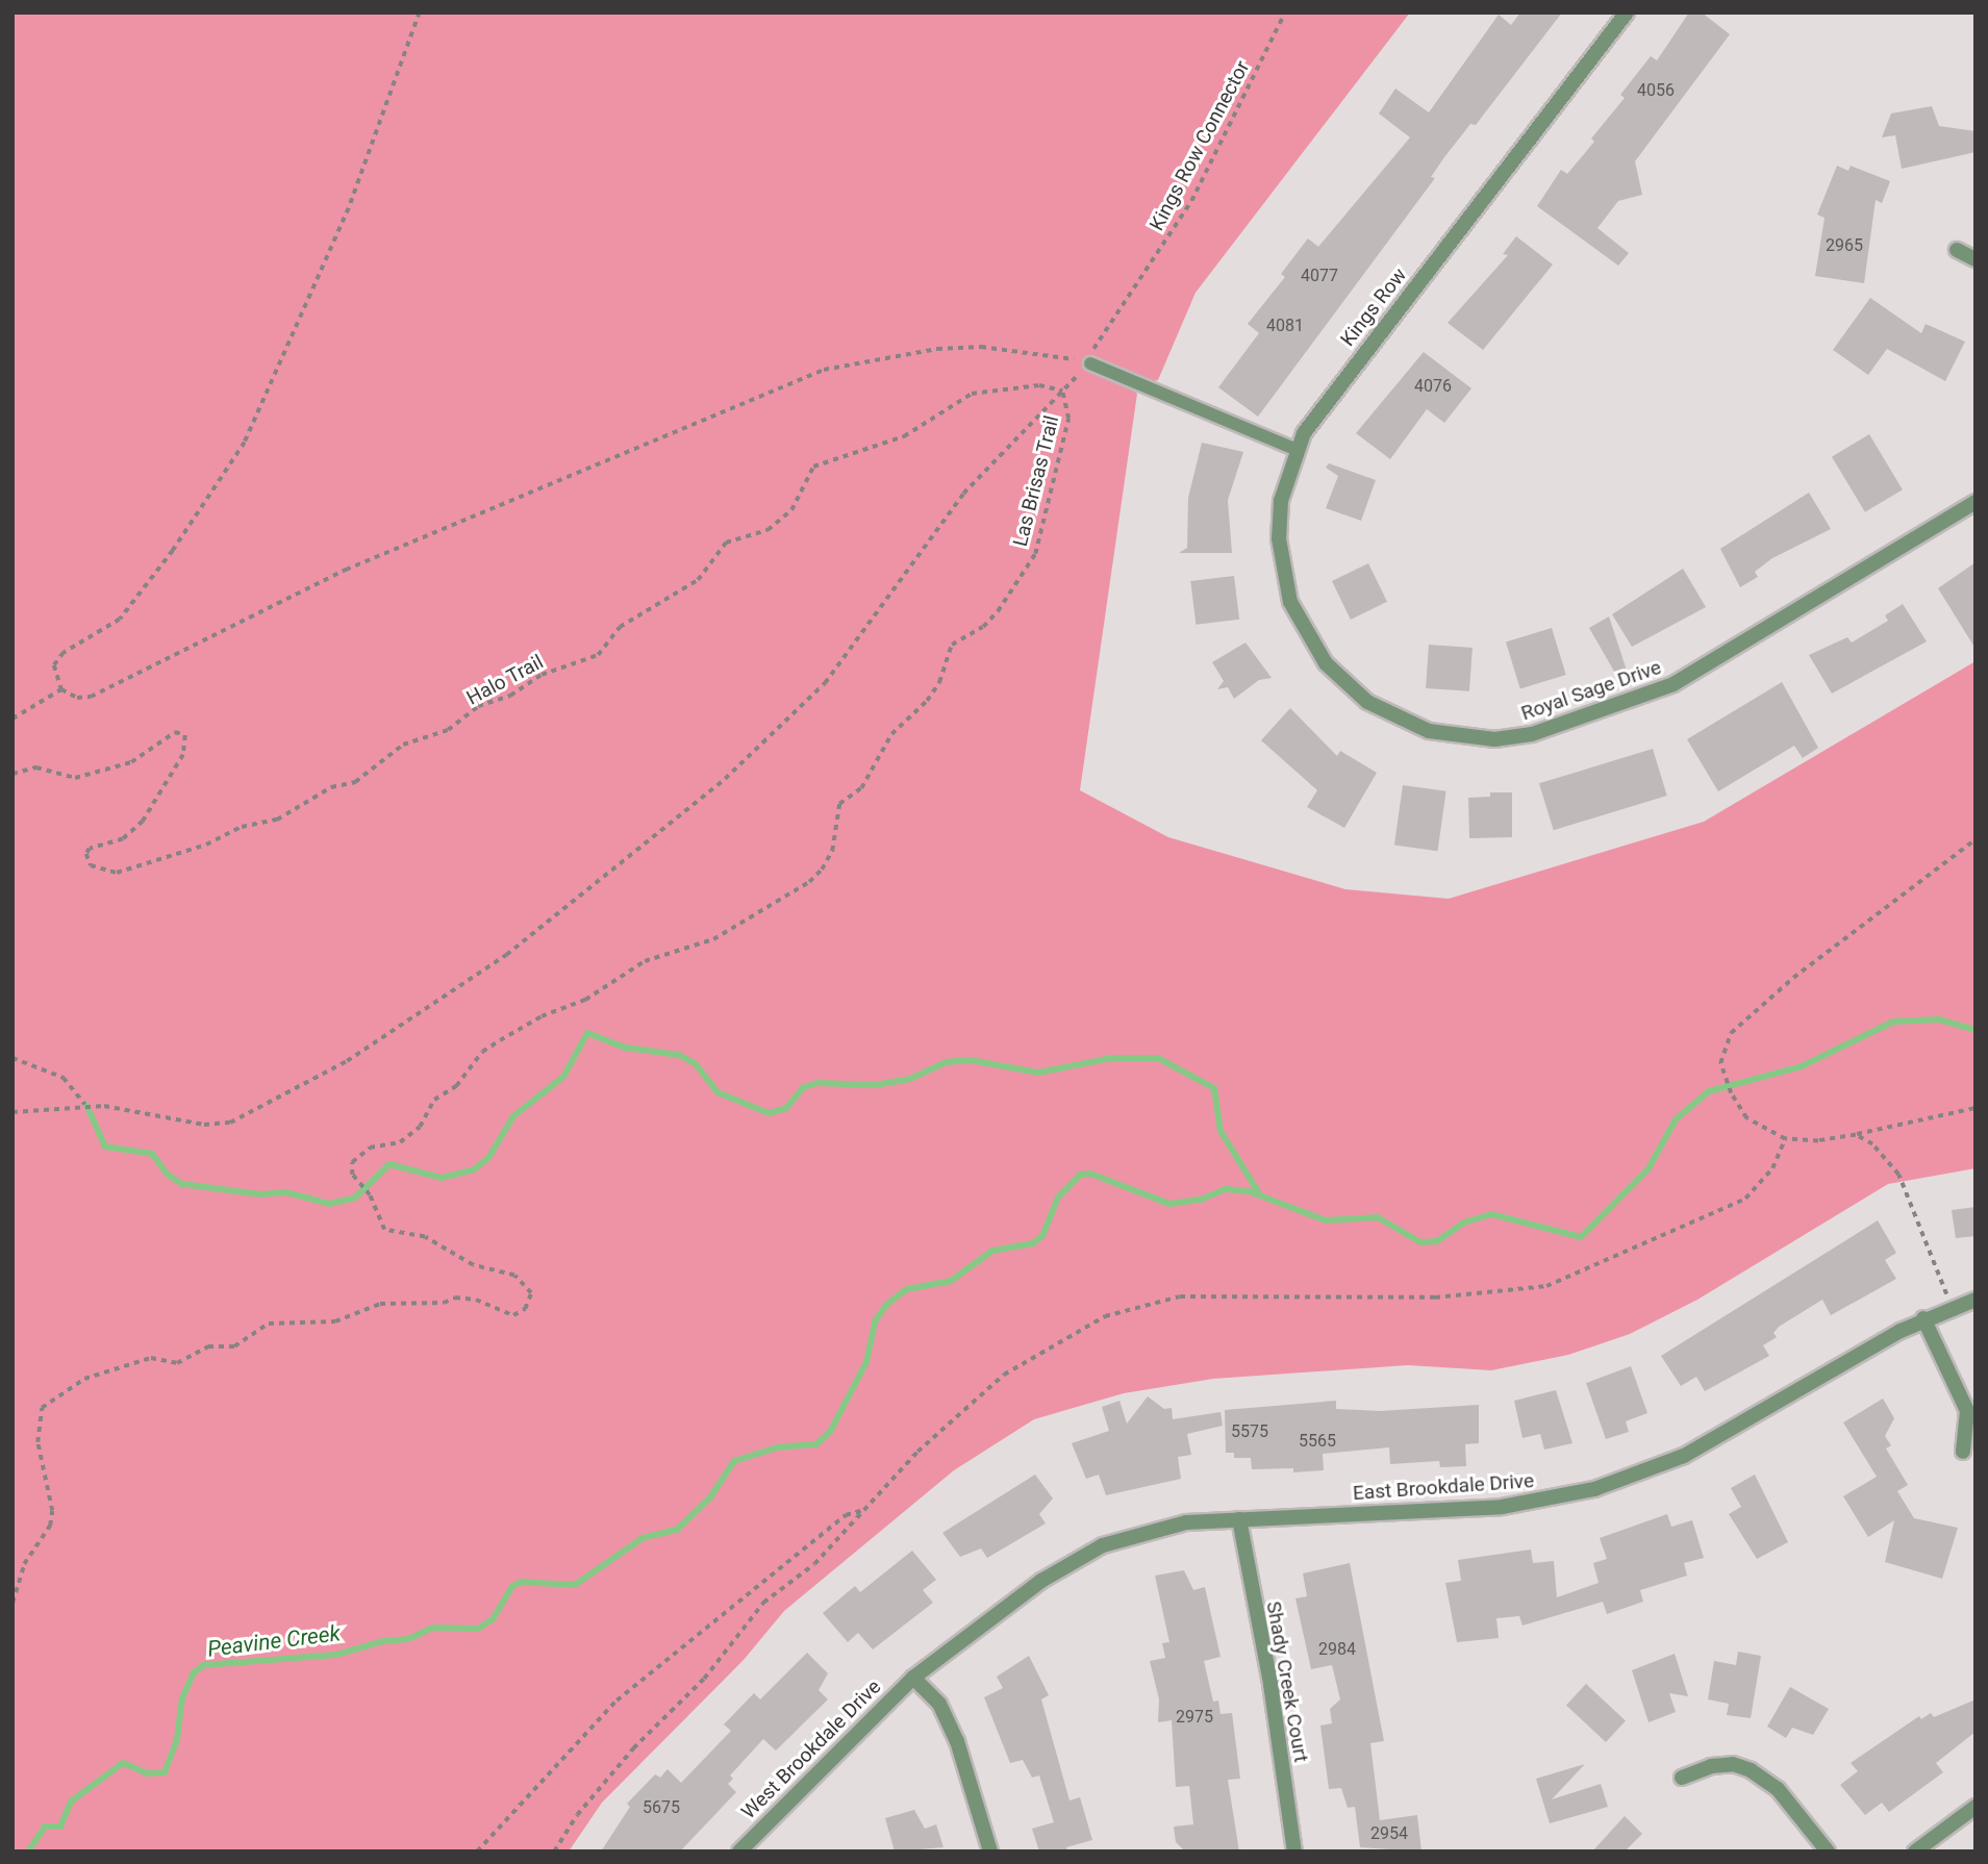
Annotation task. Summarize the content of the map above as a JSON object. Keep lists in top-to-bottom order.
{
  "streets": {
    "street": [
      "Kings Row",
      "Royal Sage Drive",
      "East Brookdale Drive",
      "Shady Creek Court",
      "West Brookdale Drive"
    ],
    "path": ["Kings Row Connector", "Las Brisas Trail", "Halo Trail"]
  },
  "crossings": [
    ["Kings Row", "Royal Sage Drive"],
    ["Las Brisas Trail", "Halo Trail"],
    ["East Brookdale Drive", "Shady Creek Court"],
    ["East Brookdale Drive", "West Brookdale Drive"]
  ],
  "water": ["Peavine Creek"],
  "house_numbers": [
    "4056",
    "2965",
    "4077",
    "4081",
    "4076",
    "5575",
    "5565",
    "2984",
    "2975",
    "5675",
    "2954"
  ]
}
